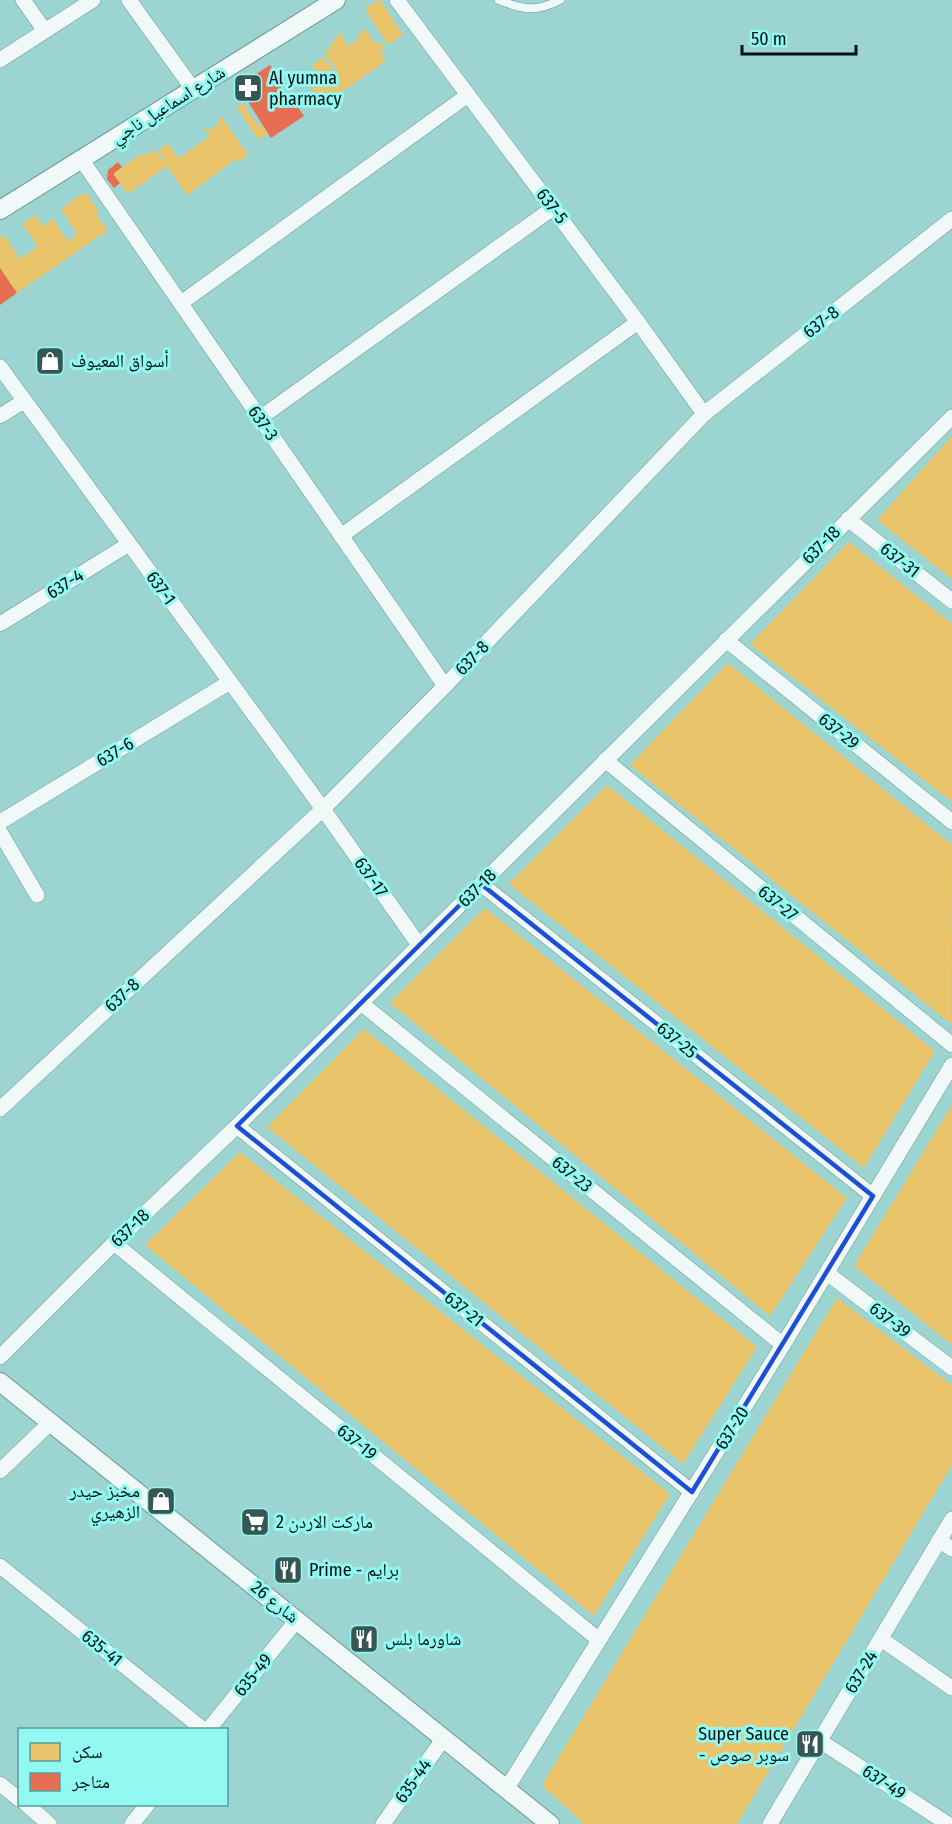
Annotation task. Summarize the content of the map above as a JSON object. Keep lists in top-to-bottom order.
{
  "streets": {
    "street": [
      "شارع اسماعيل ناجي",
      "637-5",
      "637-8",
      "637-3",
      "637-18",
      "637-31",
      "637-4",
      "637-1",
      "637-29",
      "637-6",
      "637-17",
      "637-27",
      "637-25",
      "637-23",
      "637-21",
      "637-39",
      "637-20",
      "637-19",
      "شارع 26",
      "635-41",
      "637-24",
      "635-49",
      "635-44",
      "637-49"
    ]
  },
  "crossings": [
    ["شارع اسماعيل ناجي", "637-3"],
    ["637-5", "637-8"],
    ["637-8", "637-3"],
    ["637-8", "637-1"],
    ["637-8", "637-17"],
    ["637-18", "637-31"],
    ["637-18", "637-29"],
    ["637-18", "637-17"],
    ["637-18", "637-27"],
    ["637-18", "637-25"],
    ["637-18", "637-23"],
    ["637-18", "637-21"],
    ["637-18", "637-19"],
    ["637-4", "637-1"],
    ["637-1", "637-6"],
    ["637-1", "637-17"],
    ["637-25", "637-20"],
    ["637-23", "637-20"],
    ["637-21", "637-20"],
    ["637-39", "637-20"],
    ["637-20", "637-19"],
    ["637-20", "شارع 26"],
    ["شارع 26", "635-49"],
    ["شارع 26", "635-44"],
    ["637-24", "637-49"]
  ],
  "places": {
    "pharmacy": ["Al yumna pharmacy"],
    "shop": ["أسواق المعيوف", "مخبز حيدر الزهيري"],
    "supermarket": ["ماركت الاردن 2"],
    "restaurant": ["Prime - برايم", "شاورما بلس", "Super Sauce - سوبر صوص"]
  },
  "legend": ["سكن", "متاجر"],
  "scale_bar": "50 m"
}
